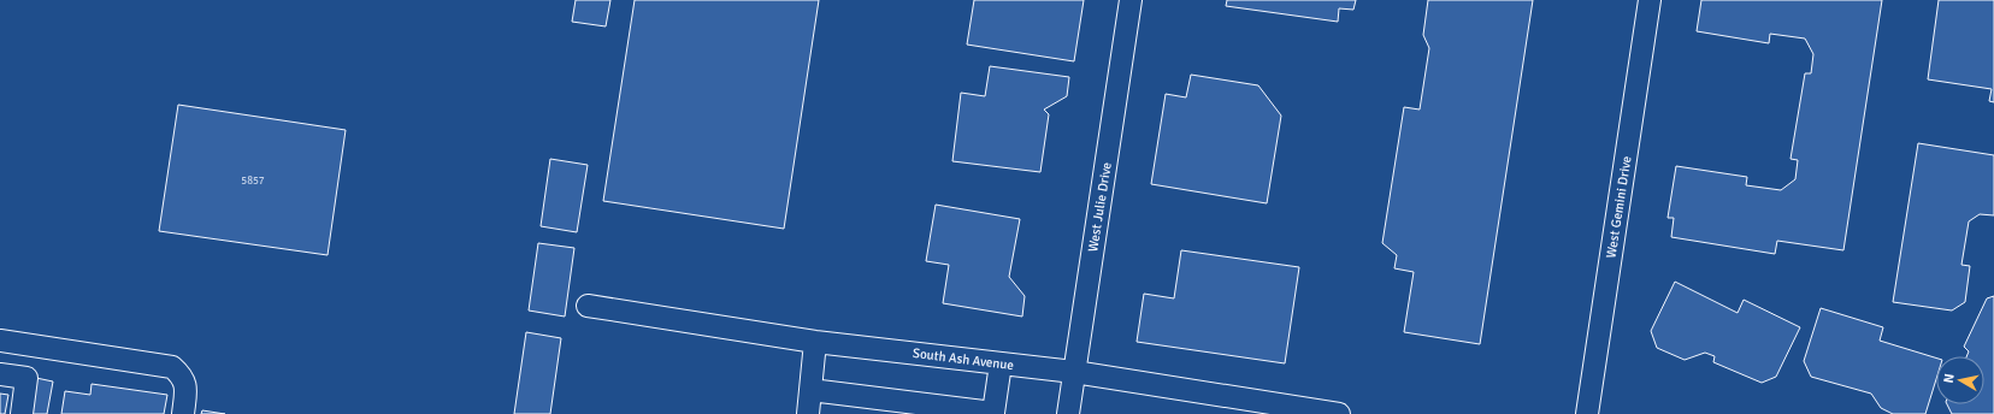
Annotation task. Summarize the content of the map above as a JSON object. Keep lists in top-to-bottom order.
{
  "streets": {
    "street": ["West Julie Drive", "West Gemini Drive", "South Ash Avenue"]
  },
  "crossings": [
    ["West Julie Drive", "South Ash Avenue"]
  ],
  "house_numbers": ["5857"],
  "north": "left"
}
